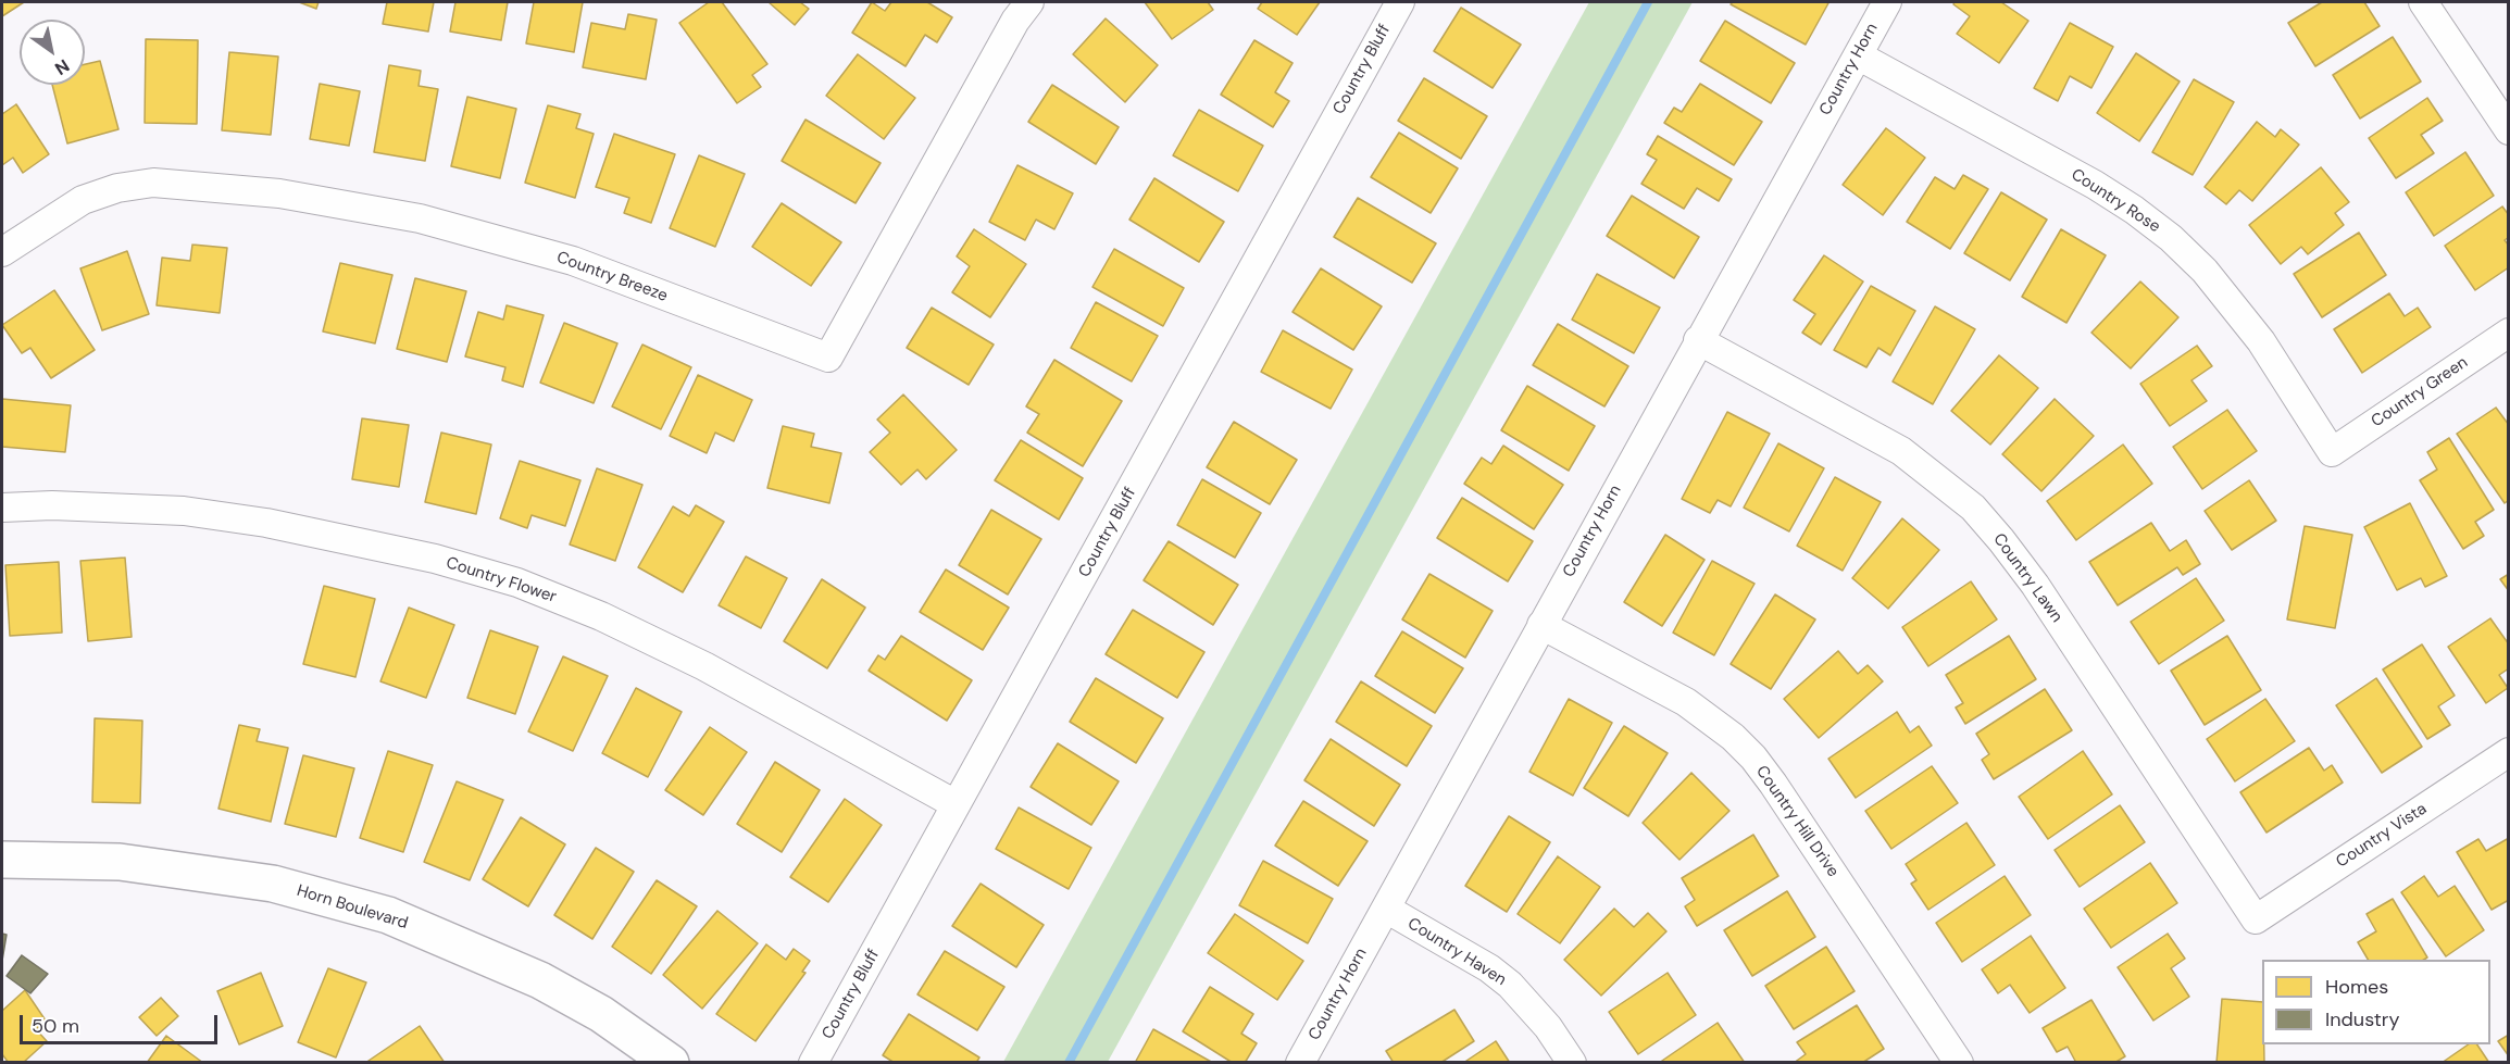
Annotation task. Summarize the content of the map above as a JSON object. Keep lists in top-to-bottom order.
{
  "streets": {
    "street": [
      "Country Bluff",
      "Country Horn",
      "Country Rose",
      "Country Breeze",
      "Country Green",
      "Country Lawn",
      "Country Flower",
      "Country Hill Drive",
      "Country Vista",
      "Horn Boulevard",
      "Country Haven"
    ]
  },
  "crossings": [
    ["Country Bluff", "Country Flower"],
    ["Country Horn", "Country Rose"],
    ["Country Horn", "Country Lawn"],
    ["Country Horn", "Country Hill Drive"],
    ["Country Horn", "Country Haven"],
    ["Country Rose", "Country Green"],
    ["Country Lawn", "Country Vista"]
  ],
  "legend": ["Homes", "Industry"],
  "scale_bar": "50 m",
  "north": "bottom right"
}
